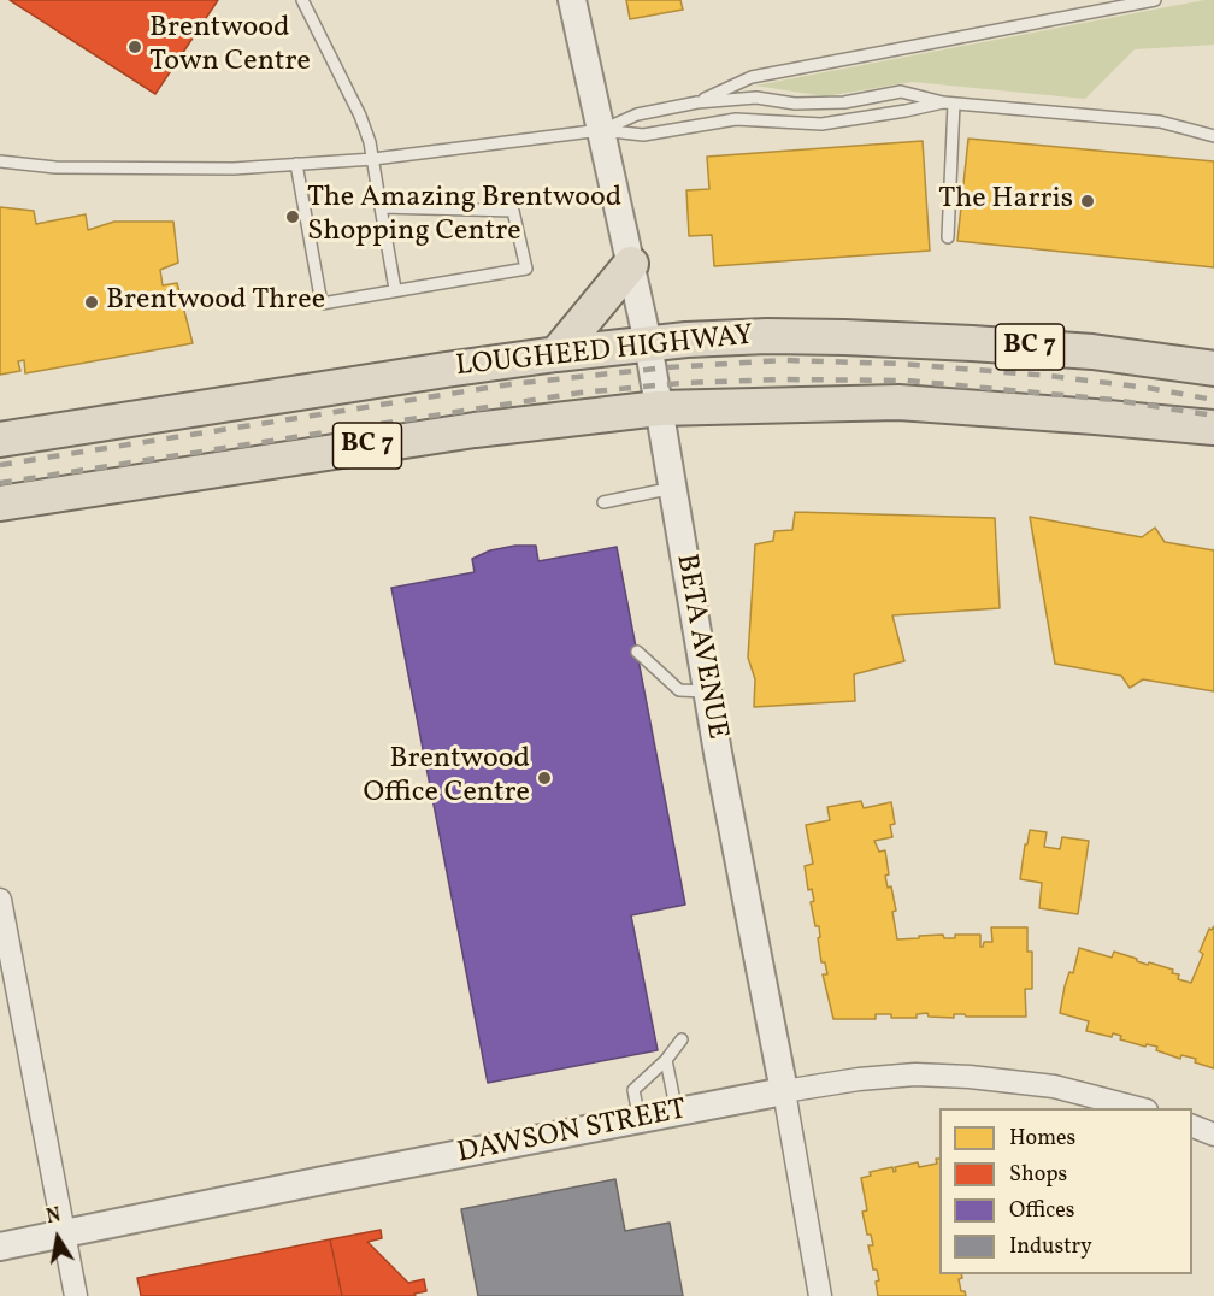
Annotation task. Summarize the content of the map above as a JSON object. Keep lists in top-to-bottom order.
{
  "streets": {
    "main road": ["BC 7", "LOUGHEED HIGHWAY"],
    "street": ["BETA AVENUE", "DAWSON STREET"]
  },
  "crossings": [
    ["LOUGHEED HIGHWAY", "BETA AVENUE"],
    ["BETA AVENUE", "DAWSON STREET"]
  ],
  "places": [
    "Brentwood Town Centre",
    "The Harris",
    "The Amazing Brentwood Shopping Centre",
    "Brentwood Three",
    "Brentwood Office Centre"
  ],
  "legend": [
    "Homes",
    "Shops",
    "Offices",
    "Industry"
  ],
  "north": "top"
}
